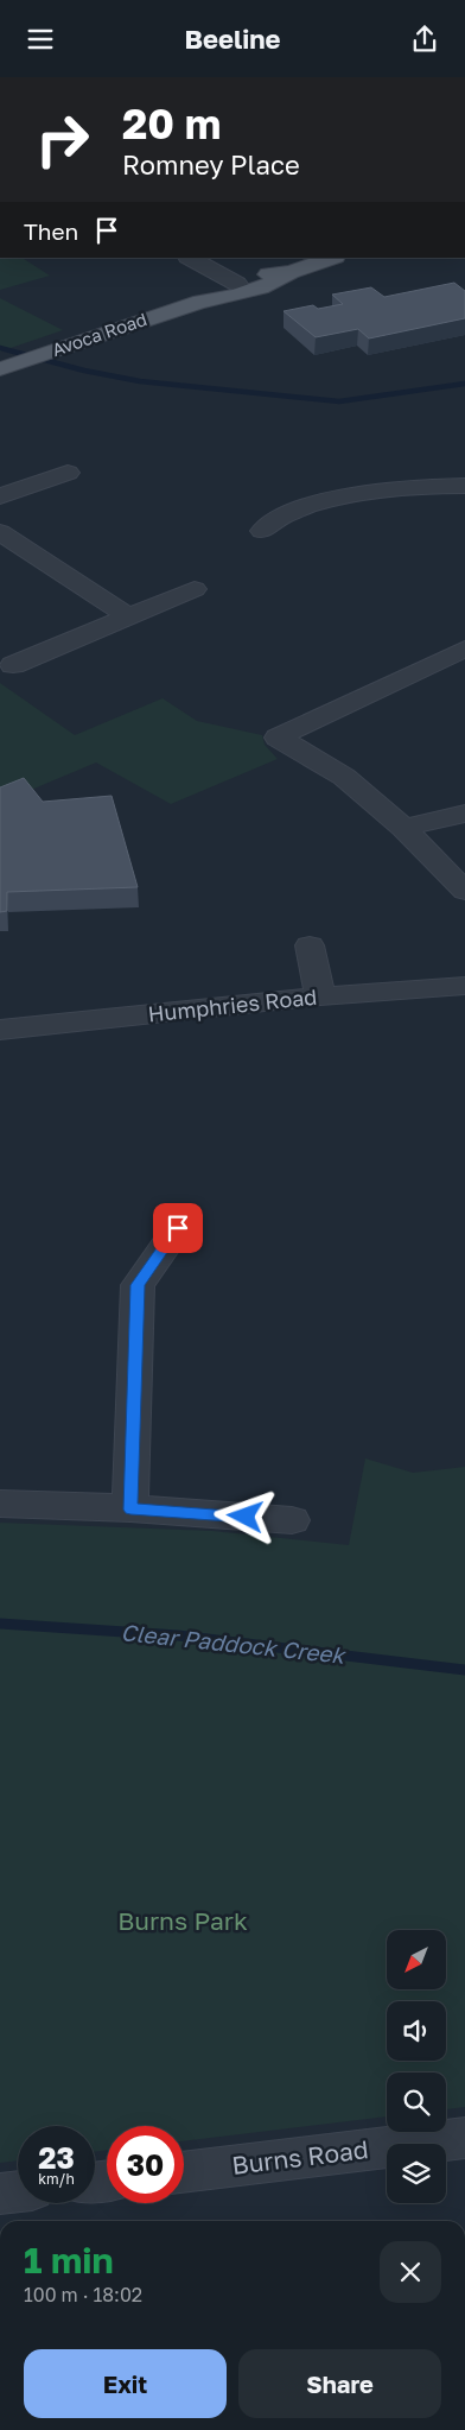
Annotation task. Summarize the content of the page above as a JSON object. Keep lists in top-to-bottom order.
{
  "streets": {
    "main road": ["Avoca Road"],
    "street": ["Humphries Road", "Burns Road"]
  },
  "water": ["Clear Paddock Creek"],
  "parks": ["Burns Park"],
  "north": "bottom left",
  "page": {
    "header": "Beeline",
    "turn": ["20 m", "Romney Place"],
    "then": "Then",
    "speed": "23 km/h",
    "limit": "30",
    "heading": ["1 min", "100 m · 18:02"],
    "buttons": ["Exit", "Share"]
  }
}
